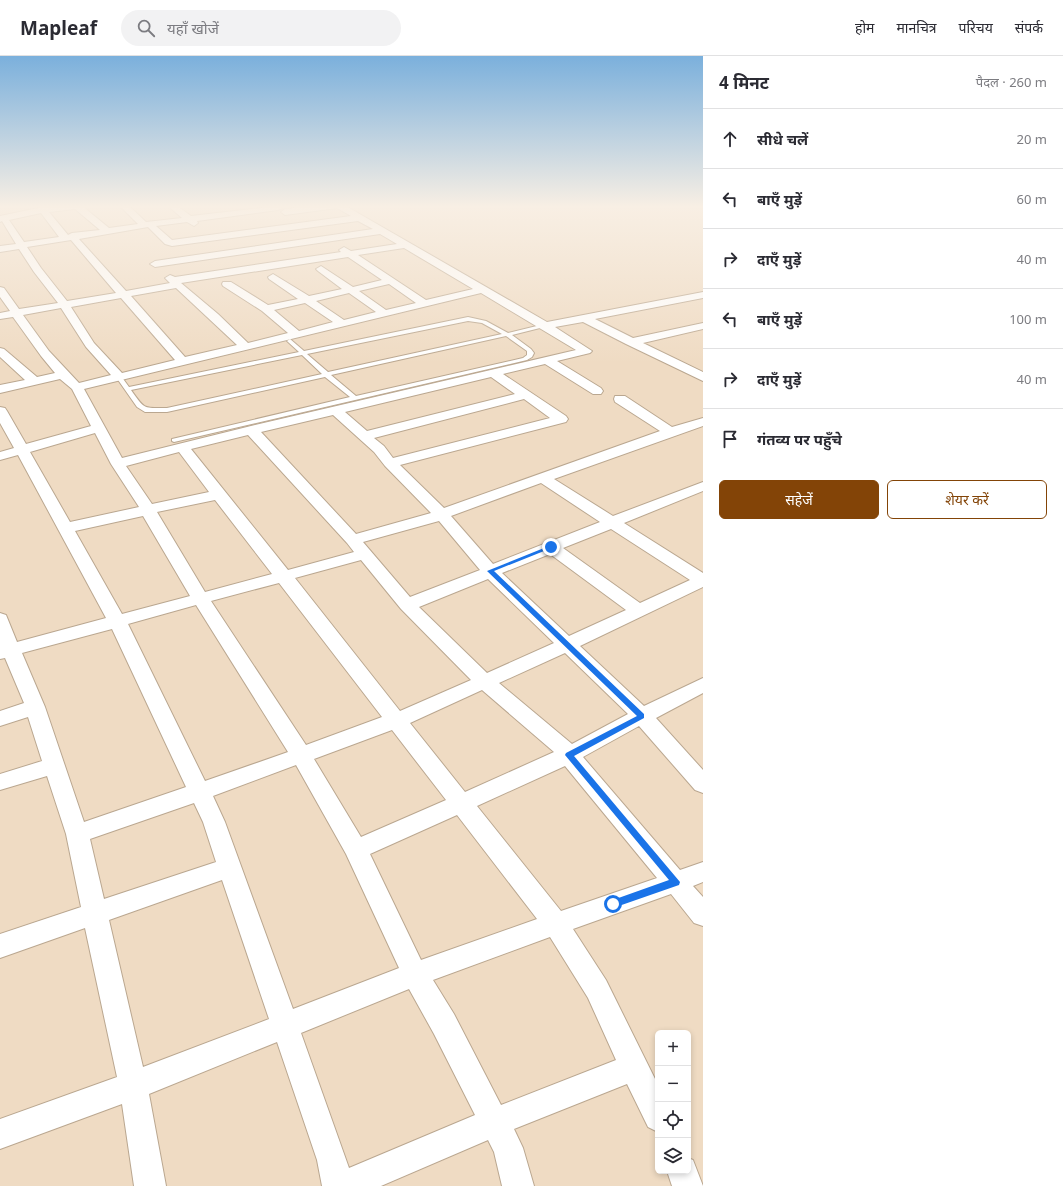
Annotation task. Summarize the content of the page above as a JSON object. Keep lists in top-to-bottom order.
{
  "page": {
    "header": "Mapleaf",
    "search": "यहाँ खोजें",
    "nav": [
      "होम",
      "मानचित्र",
      "परिचय",
      "संपर्क"
    ],
    "heading": ["4 मिनट", "पैदल · 260 m"],
    "list": [
      ["सीधे चलें", "20 m"],
      ["बाएँ मुड़ें", "60 m"],
      ["दाएँ मुड़ें", "40 m"],
      ["बाएँ मुड़ें", "100 m"],
      ["दाएँ मुड़ें", "40 m"],
      "गंतव्य पर पहुँचे"
    ],
    "buttons": ["सहेजें", "शेयर करें"],
    "map_buttons": ["+", "−"]
  }
}
